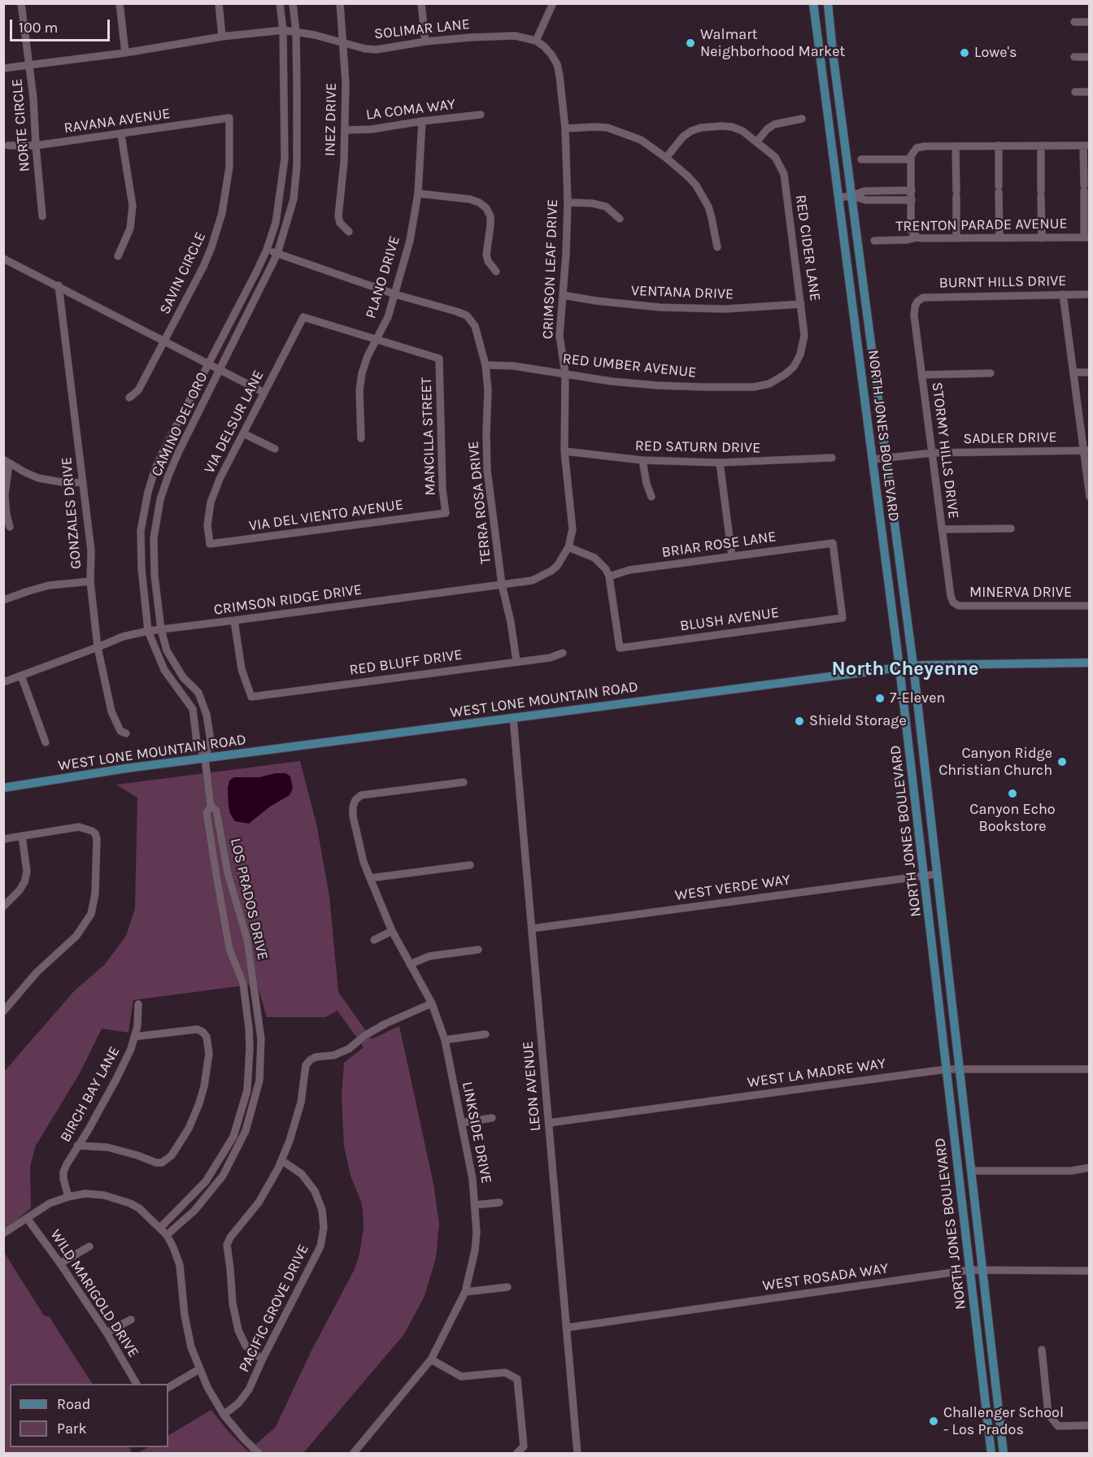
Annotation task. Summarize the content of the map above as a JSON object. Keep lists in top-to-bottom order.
{
  "streets": {
    "main road": ["NORTH JONES BOULEVARD", "WEST LONE MOUNTAIN ROAD"],
    "street": [
      "SOLIMAR LANE",
      "LA COMA WAY",
      "INEZ DRIVE",
      "RAVANA AVENUE",
      "NORTE CIRCLE",
      "TRENTON PARADE AVENUE",
      "RED CIDER LANE",
      "CRIMSON LEAF DRIVE",
      "SAVIN CIRCLE",
      "PLANO DRIVE",
      "BURNT HILLS DRIVE",
      "VENTANA DRIVE",
      "RED UMBER AVENUE",
      "VIA DELSUR LANE",
      "CAMINO DEL ORO",
      "MANCILLA STREET",
      "SADLER DRIVE",
      "RED SATURN DRIVE",
      "STORMY HILLS DRIVE",
      "TERRA ROSA DRIVE",
      "GONZALES DRIVE",
      "VIA DEL VIENTO AVENUE",
      "BRIAR ROSE LANE",
      "MINERVA DRIVE",
      "CRIMSON RIDGE DRIVE",
      "BLUSH AVENUE",
      "RED BLUFF DRIVE",
      "WEST VERDE WAY",
      "LOS PRADOS DRIVE",
      "WEST LA MADRE WAY",
      "LEON AVENUE",
      "BIRCH BAY LANE",
      "LINKSIDE DRIVE",
      "WEST ROSADA WAY",
      "WILD MARIGOLD DRIVE",
      "PACIFIC GROVE DRIVE"
    ]
  },
  "crossings": [
    ["SOLIMAR LANE", "INEZ DRIVE"],
    ["SOLIMAR LANE", "NORTE CIRCLE"],
    ["SOLIMAR LANE", "CRIMSON LEAF DRIVE"],
    ["SOLIMAR LANE", "CAMINO DEL ORO"],
    ["LA COMA WAY", "INEZ DRIVE"],
    ["LA COMA WAY", "PLANO DRIVE"],
    ["RAVANA AVENUE", "NORTE CIRCLE"],
    ["RAVANA AVENUE", "SAVIN CIRCLE"],
    ["RED CIDER LANE", "VENTANA DRIVE"],
    ["RED CIDER LANE", "RED UMBER AVENUE"],
    ["CRIMSON LEAF DRIVE", "VENTANA DRIVE"],
    ["CRIMSON LEAF DRIVE", "RED UMBER AVENUE"],
    ["CRIMSON LEAF DRIVE", "RED SATURN DRIVE"],
    ["CRIMSON LEAF DRIVE", "CRIMSON RIDGE DRIVE"],
    ["PLANO DRIVE", "VIA DELSUR LANE"],
    ["PLANO DRIVE", "MANCILLA STREET"],
    ["PLANO DRIVE", "TERRA ROSA DRIVE"],
    ["BURNT HILLS DRIVE", "STORMY HILLS DRIVE"],
    ["RED UMBER AVENUE", "TERRA ROSA DRIVE"],
    ["VIA DELSUR LANE", "MANCILLA STREET"],
    ["VIA DELSUR LANE", "VIA DEL VIENTO AVENUE"],
    ["CAMINO DEL ORO", "CRIMSON RIDGE DRIVE"],
    ["CAMINO DEL ORO", "WEST LONE MOUNTAIN ROAD"],
    ["CAMINO DEL ORO", "LOS PRADOS DRIVE"],
    ["NORTH JONES BOULEVARD", "SADLER DRIVE"],
    ["NORTH JONES BOULEVARD", "WEST LONE MOUNTAIN ROAD"],
    ["NORTH JONES BOULEVARD", "WEST VERDE WAY"],
    ["NORTH JONES BOULEVARD", "WEST LA MADRE WAY"],
    ["NORTH JONES BOULEVARD", "WEST ROSADA WAY"],
    ["MANCILLA STREET", "VIA DEL VIENTO AVENUE"],
    ["SADLER DRIVE", "STORMY HILLS DRIVE"],
    ["STORMY HILLS DRIVE", "MINERVA DRIVE"],
    ["TERRA ROSA DRIVE", "CRIMSON RIDGE DRIVE"],
    ["TERRA ROSA DRIVE", "RED BLUFF DRIVE"],
    ["GONZALES DRIVE", "CRIMSON RIDGE DRIVE"],
    ["BRIAR ROSE LANE", "BLUSH AVENUE"],
    ["CRIMSON RIDGE DRIVE", "RED BLUFF DRIVE"],
    ["WEST LONE MOUNTAIN ROAD", "LOS PRADOS DRIVE"],
    ["WEST LONE MOUNTAIN ROAD", "LEON AVENUE"],
    ["WEST VERDE WAY", "LEON AVENUE"],
    ["WEST LA MADRE WAY", "LEON AVENUE"],
    ["LEON AVENUE", "WEST ROSADA WAY"]
  ],
  "districts": ["North Cheyenne"],
  "places": [
    "Walmart Neighborhood Market",
    "Lowe's",
    "7-Eleven",
    "Shield Storage",
    "Canyon Ridge Christian Church",
    "Canyon Echo Bookstore",
    "Challenger School - Los Prados"
  ],
  "legend": ["Road", "Park"],
  "scale_bar": "100 m"
}
